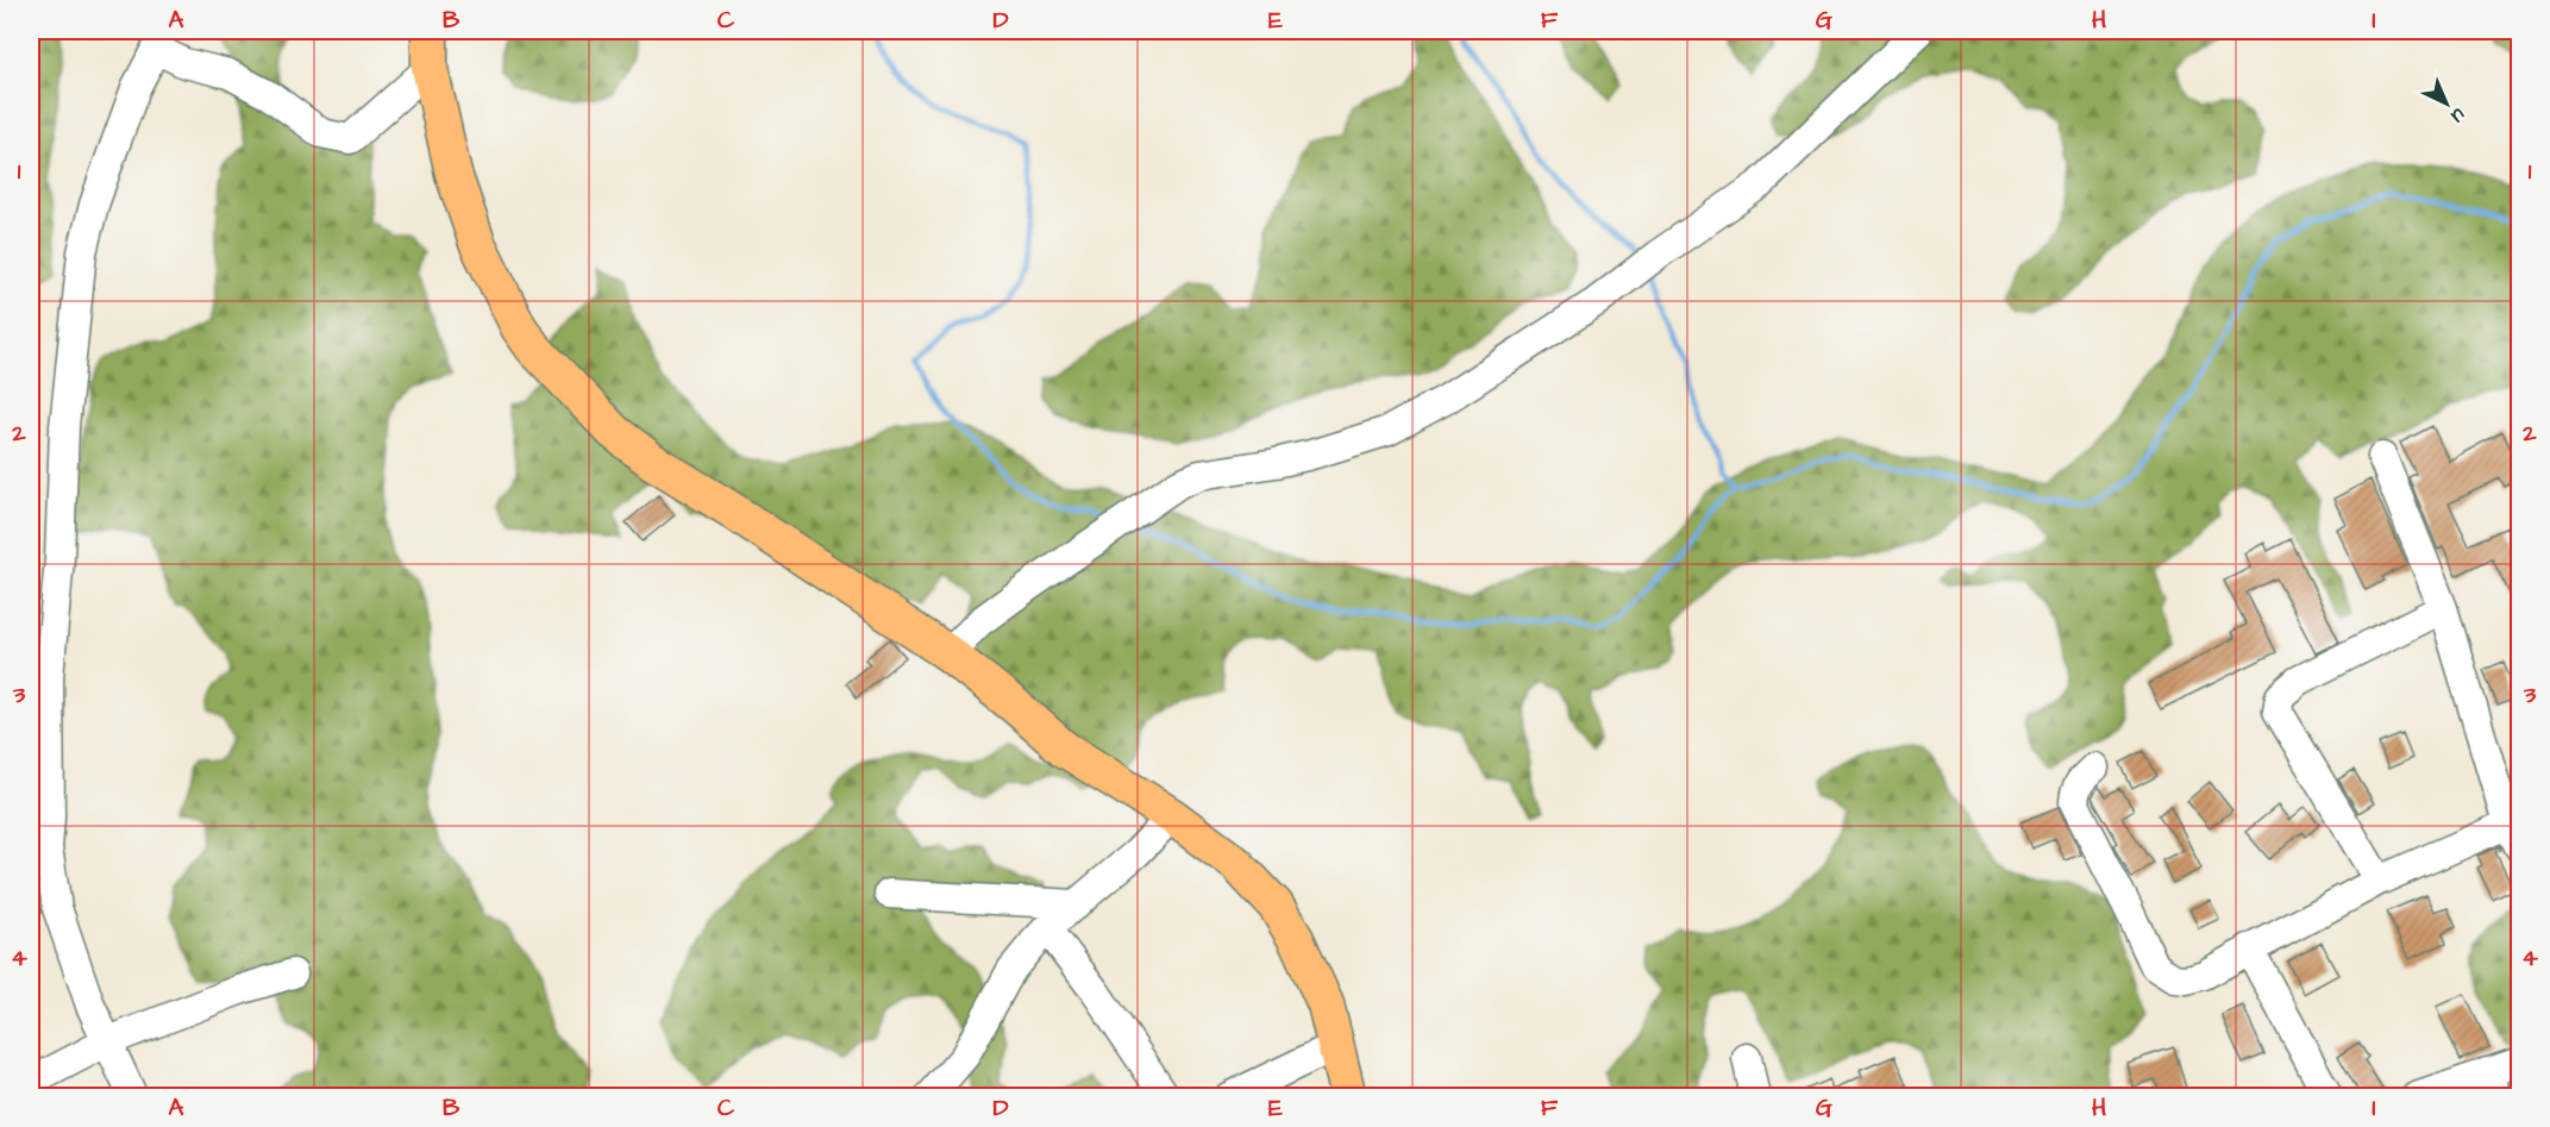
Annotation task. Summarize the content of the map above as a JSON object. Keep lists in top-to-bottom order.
{
  "north": "bottom right",
  "grid": {
    "columns": [
      "A",
      "B",
      "C",
      "D",
      "E",
      "F",
      "G",
      "H",
      "I"
    ],
    "rows": [
      "1",
      "2",
      "3",
      "4"
    ]
  }
}
